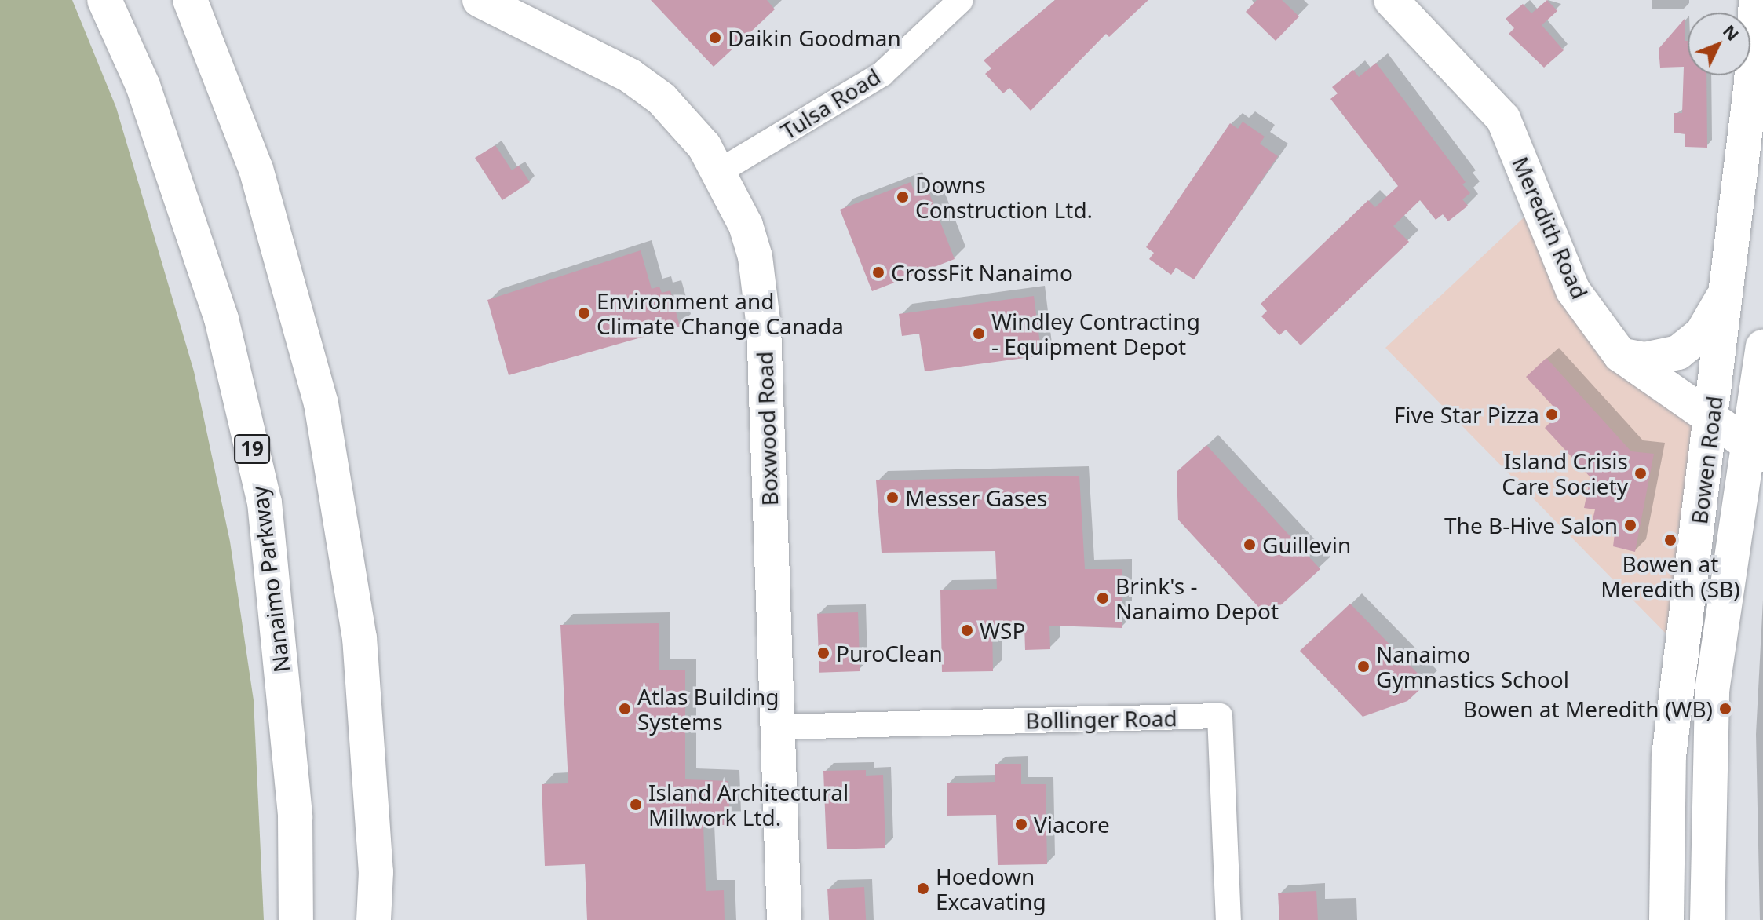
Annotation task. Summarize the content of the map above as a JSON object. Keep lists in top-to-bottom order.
{
  "streets": {
    "main road": [
      "Meredith Road",
      "Boxwood Road",
      "19",
      "Bowen Road",
      "Nanaimo Parkway"
    ],
    "street": ["Tulsa Road", "Bollinger Road"]
  },
  "crossings": [
    ["Tulsa Road", "Boxwood Road"],
    ["Meredith Road", "Bowen Road"],
    ["Boxwood Road", "Bollinger Road"]
  ],
  "places": [
    "Daikin Goodman",
    "Downs Construction Ltd.",
    "CrossFit Nanaimo",
    "Environment and Climate Change Canada",
    "Windley Contracting - Equipment Depot",
    "Five Star Pizza",
    "Island Crisis Care Society",
    "Messer Gases",
    "The B-Hive Salon",
    "Bowen at Meredith (SB)",
    "Guillevin",
    "Brink's - Nanaimo Depot",
    "WSP",
    "PuroClean",
    "Nanaimo Gymnastics School",
    "Atlas Building Systems",
    "Bowen at Meredith (WB)",
    "Island Architectural Millwork Ltd.",
    "Viacore",
    "Hoedown Excavating"
  ],
  "north": "top right"
}
